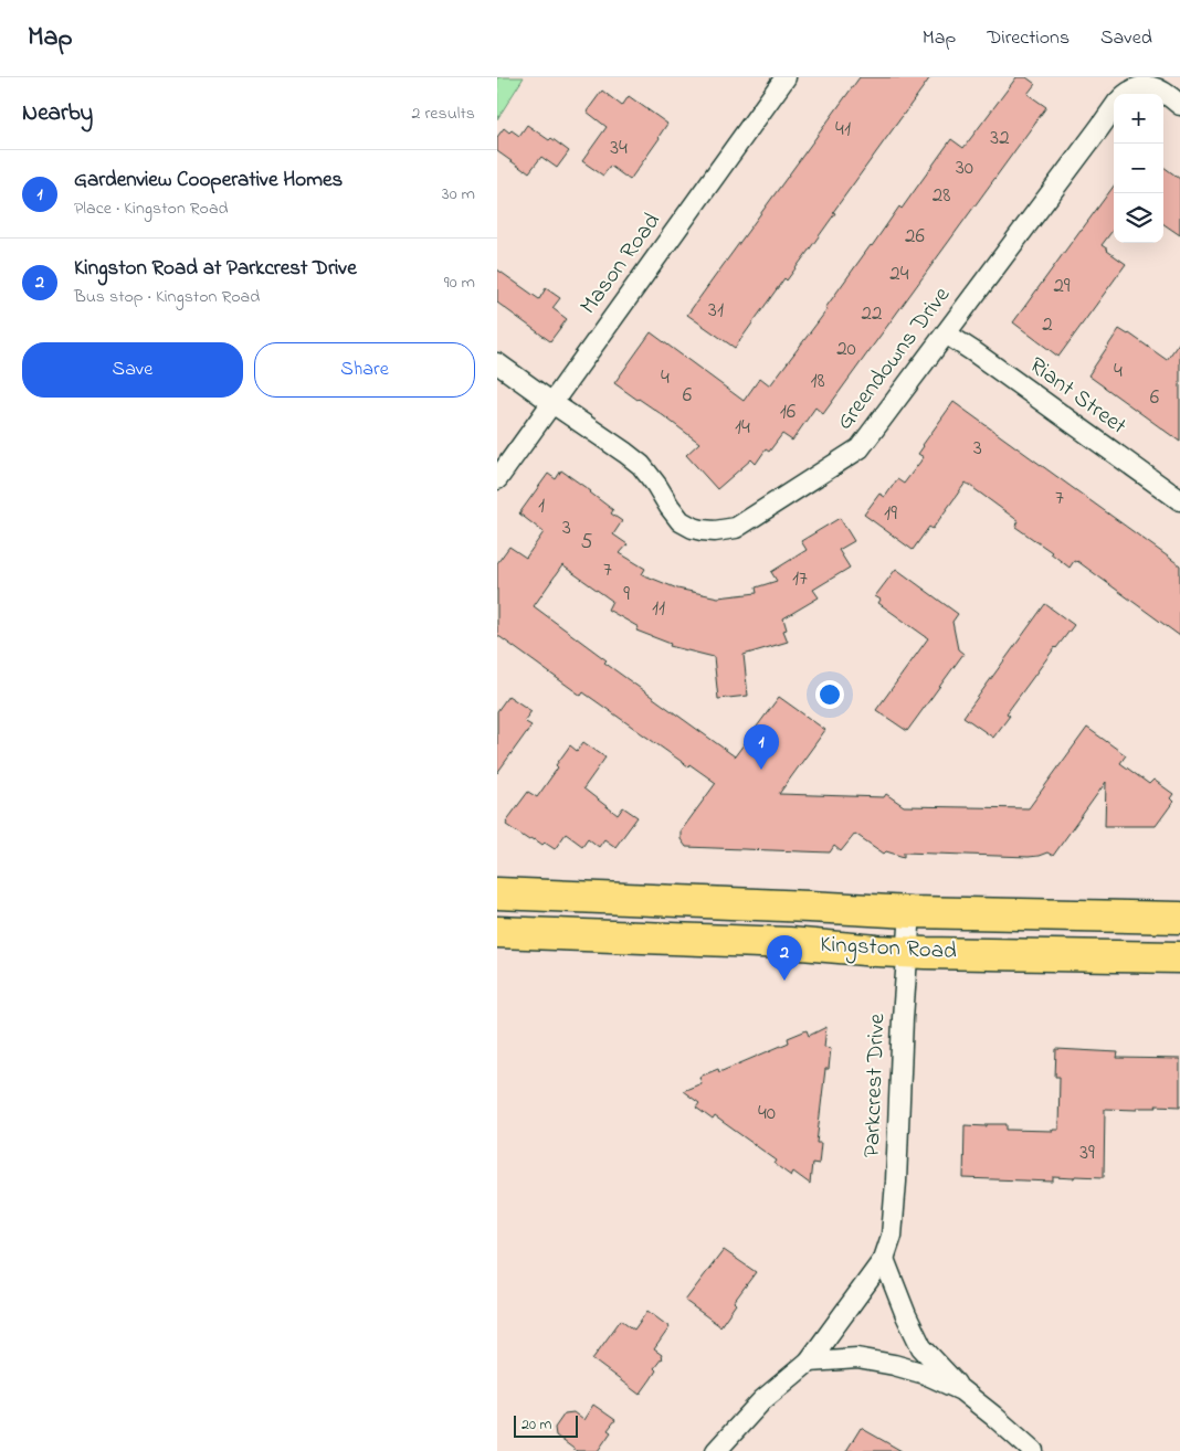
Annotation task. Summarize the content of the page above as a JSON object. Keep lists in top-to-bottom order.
{
  "streets": {
    "main road": ["Kingston Road"],
    "street": [
      "Mason Road",
      "Greendowns Drive",
      "Riant Street",
      "Parkcrest Drive"
    ]
  },
  "crossings": [
    ["Mason Road", "Greendowns Drive"],
    ["Greendowns Drive", "Riant Street"],
    ["Kingston Road", "Parkcrest Drive"]
  ],
  "house_numbers": [
    "41",
    "32",
    "34",
    "30",
    "28",
    "26",
    "24",
    "29",
    "31",
    "22",
    "2",
    "20",
    "4",
    "4",
    "18",
    "6",
    "6",
    "16",
    "14",
    "3",
    "7",
    "1",
    "19",
    "3",
    "5",
    "7",
    "17",
    "9",
    "11",
    "40",
    "39"
  ],
  "scale_bar": "20 m",
  "page": {
    "header": "Map",
    "nav": ["Map", "Directions", "Saved"],
    "heading": ["Nearby", "2 results"],
    "map_buttons": ["+", "−"],
    "list": [
      {
        "mark": "1",
        "name": "Gardenview Cooperative Homes",
        "note": "Place · Kingston Road",
        "value": "30 m"
      },
      {
        "mark": "2",
        "name": "Kingston Road at Parkcrest Drive",
        "note": "Bus stop · Kingston Road",
        "value": "90 m"
      }
    ],
    "buttons": ["Save", "Share"],
    "pins": ["1", "2"],
    "scale": "20 m"
  }
}
